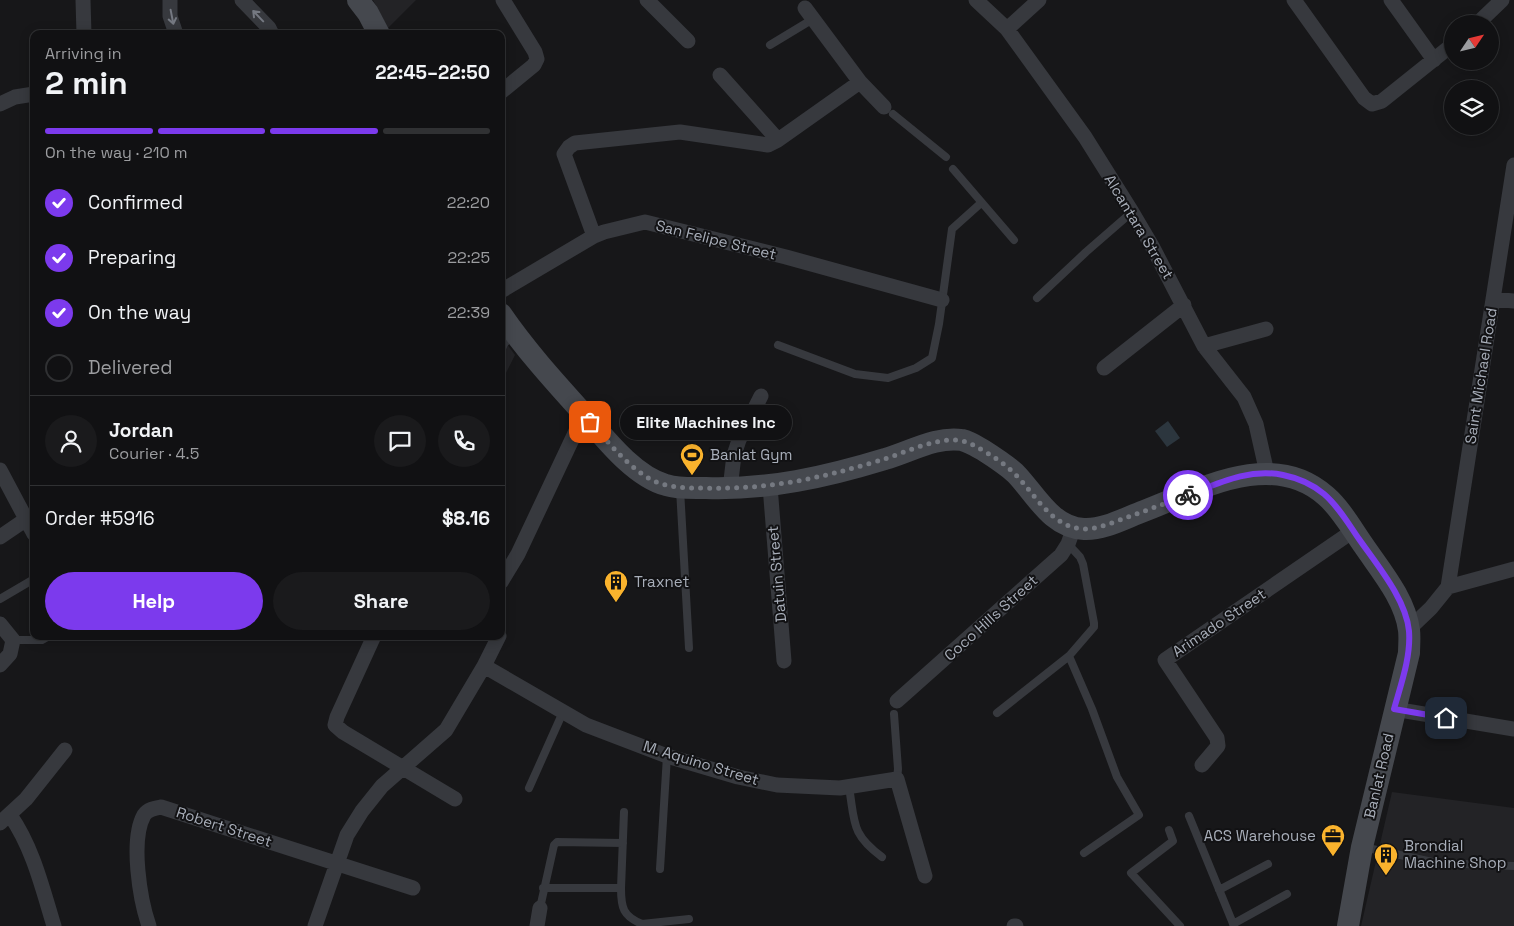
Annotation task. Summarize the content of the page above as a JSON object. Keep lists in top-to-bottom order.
{
  "streets": {
    "street": [
      "Alcantara Street",
      "San Felipe Street",
      "Saint Michael Road",
      "Datuin Street",
      "Coco Hills Street",
      "Arimado Street",
      "M. Aquino Street",
      "Banlat Road",
      "Robert Street"
    ]
  },
  "crossings": [
    ["Alcantara Street", "Banlat Road"],
    ["Datuin Street", "Banlat Road"],
    ["Coco Hills Street", "Banlat Road"],
    ["Arimado Street", "Banlat Road"]
  ],
  "places": {
    "other": ["Elite Machines Inc"],
    "sports": ["Banlat Gym"],
    "building": ["Traxnet", "Brondial Machine Shop"],
    "office": ["ACS Warehouse"]
  },
  "north": "top right",
  "page": {
    "heading": ["2 min", "Arriving in", "22:45–22:50"],
    "panel": [
      "Jordan",
      "Courier · 4.5",
      "Order #5916",
      "$8.16"
    ],
    "bar": "On the way · 210 m",
    "list": [
      ["Confirmed", "22:20"],
      ["Preparing", "22:25"],
      ["On the way", "22:39"],
      "Delivered"
    ],
    "bubble": "Elite Machines Inc",
    "buttons": ["Help", "Share"]
  }
}
